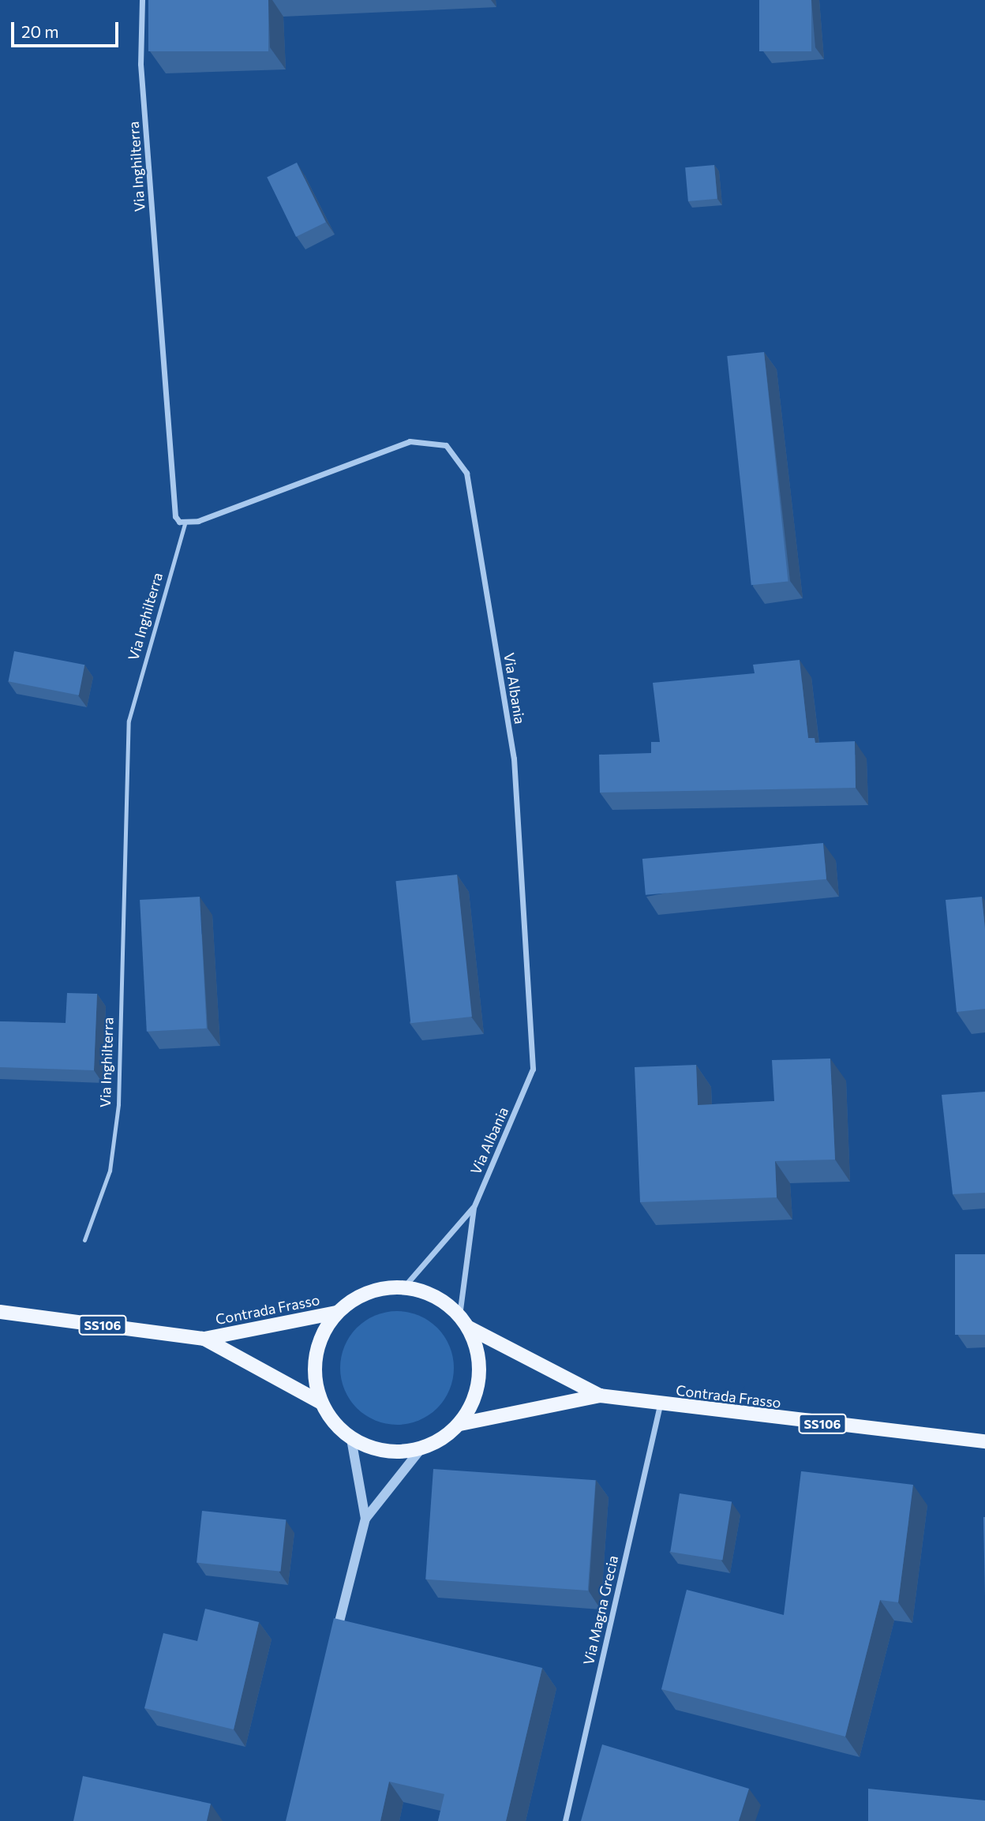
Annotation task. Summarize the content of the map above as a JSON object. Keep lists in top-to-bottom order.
{
  "streets": {
    "main road": ["Contrada Frasso", "SS106"],
    "street": ["Via Inghilterra", "Via Albania", "Via Magna Grecia"]
  },
  "crossings": [
    ["Via Inghilterra", "Via Albania"],
    ["Via Albania", "Contrada Frasso"],
    ["Via Albania", "SS106"],
    ["Contrada Frasso", "SS106"],
    ["Contrada Frasso", "Via Magna Grecia"]
  ],
  "scale_bar": "20 m"
}
